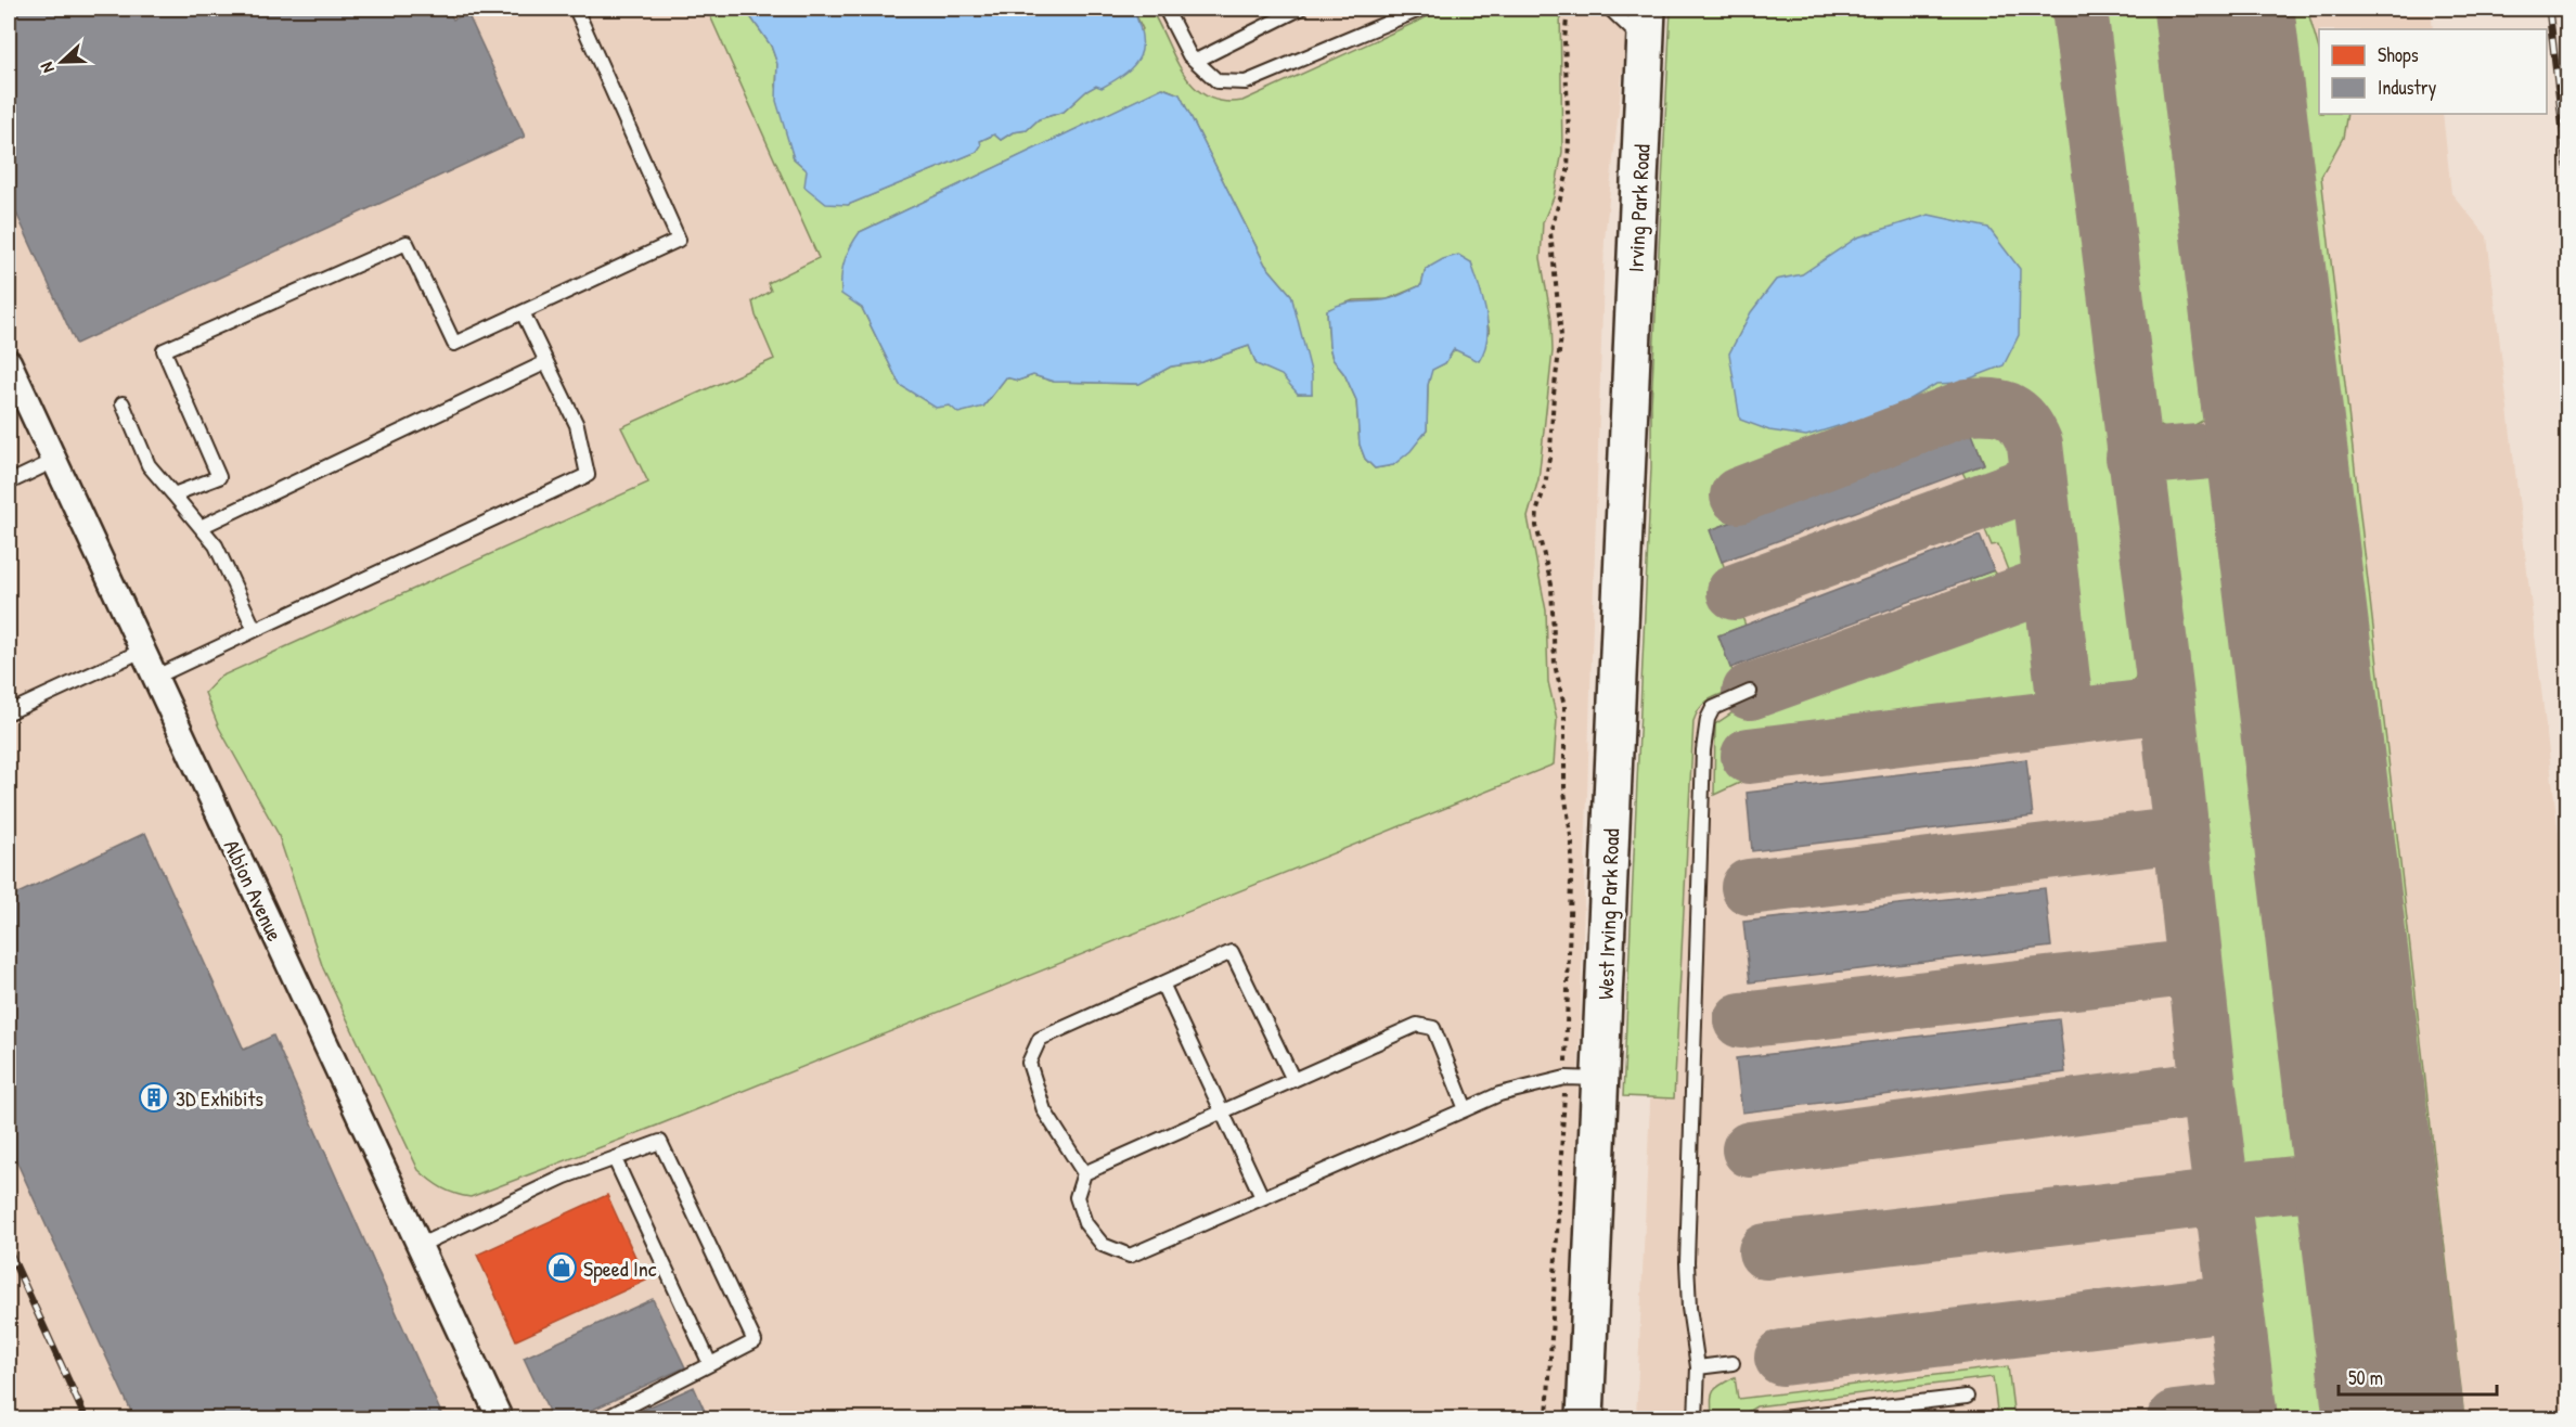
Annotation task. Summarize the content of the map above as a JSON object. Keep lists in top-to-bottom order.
{
  "streets": {
    "main road": ["Irving Park Road", "West Irving Park Road"],
    "street": ["Albion Avenue"]
  },
  "crossings": [
    ["Irving Park Road", "West Irving Park Road"]
  ],
  "places": {
    "building": ["3D Exhibits"],
    "shop": ["Speed Inc"]
  },
  "legend": ["Shops", "Industry"],
  "scale_bar": "50 m",
  "north": "left"
}
